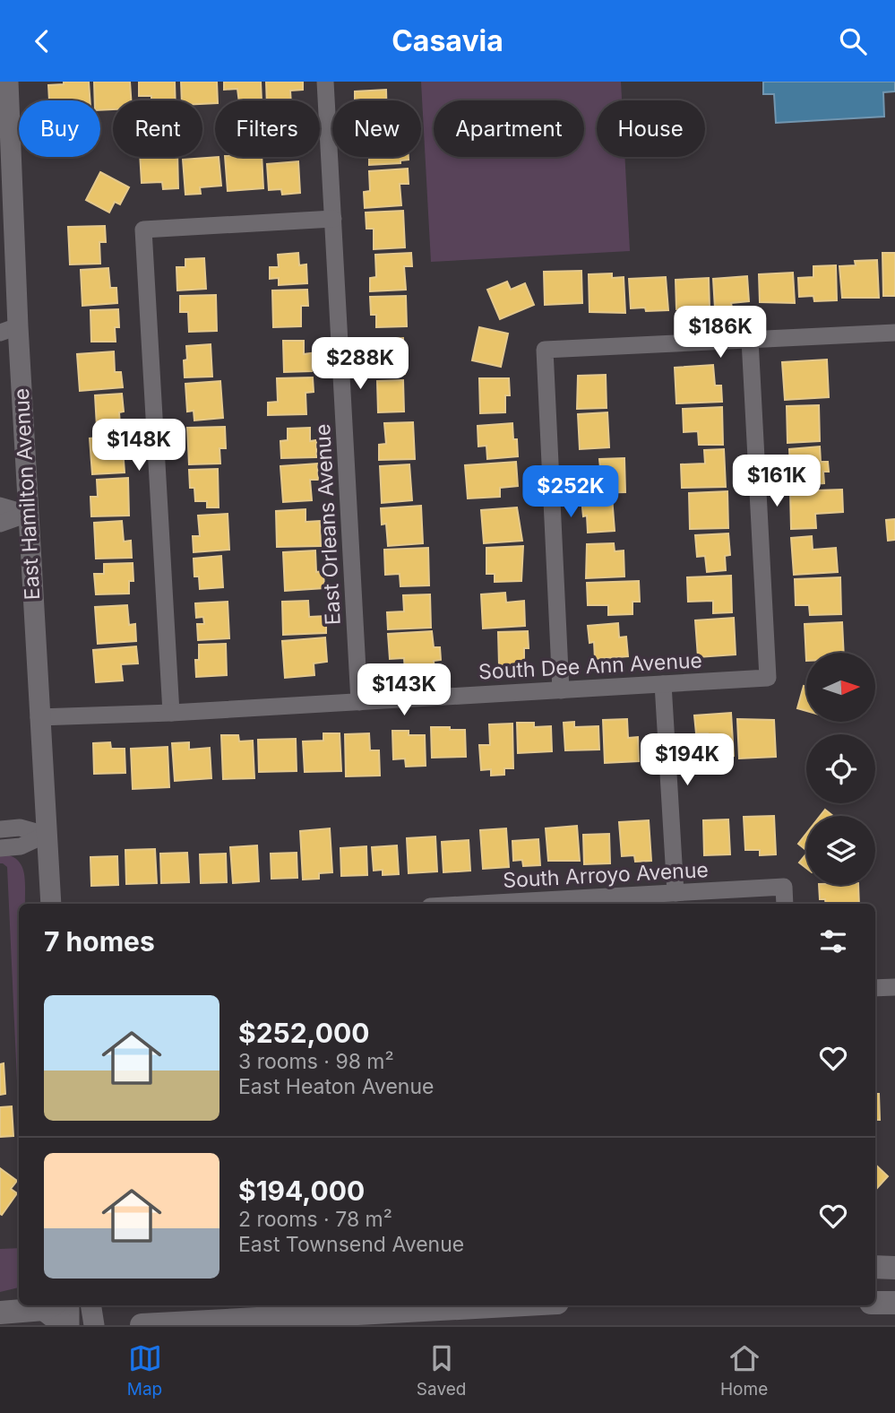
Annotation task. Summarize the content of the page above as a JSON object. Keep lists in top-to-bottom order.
{
  "streets": {
    "street": [
      "East Hamilton Avenue",
      "East Orleans Avenue",
      "South Dee Ann Avenue",
      "South Arroyo Avenue"
    ]
  },
  "crossings": [
    ["East Hamilton Avenue", "South Dee Ann Avenue"],
    ["East Orleans Avenue", "South Dee Ann Avenue"]
  ],
  "north": "right",
  "page": {
    "header": "Casavia",
    "chip": [
      "Buy",
      "Rent",
      "Filters",
      "New",
      "Apartment",
      "House"
    ],
    "price": [
      "$186K",
      "$288K",
      "$148K",
      "$161K",
      "$252K",
      "$143K",
      "$194K"
    ],
    "heading": "7 homes",
    "list": [
      {
        "name": "$252,000",
        "note": "3 rooms · 98 m² · East Heaton Avenue"
      },
      {
        "name": "$194,000",
        "note": "2 rooms · 78 m² · East Townsend Avenue"
      }
    ],
    "tabs": ["Map", "Saved", "Home"]
  }
}
